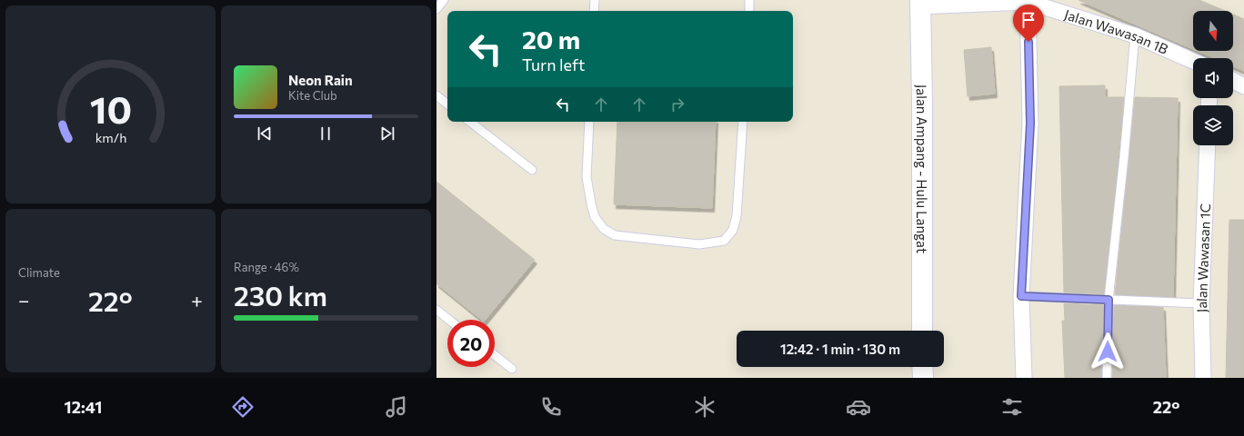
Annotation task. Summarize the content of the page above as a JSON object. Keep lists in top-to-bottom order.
{
  "streets": {
    "street": ["Jalan Wawasan 1B", "Jalan Ampang - Hulu Langat", "Jalan Wawasan 1C"]
  },
  "crossings": [
    ["Jalan Wawasan 1B", "Jalan Ampang - Hulu Langat"]
  ],
  "north": "bottom",
  "page": {
    "turn": ["20 m", "Turn left"],
    "song": ["Neon Rain", "Kite Club"],
    "tile": [
      "Climate",
      ["Range · 46%", "230 km"]
    ],
    "heat": ["−", "22°", "+"],
    "limit": "20",
    "trip": "12:42 · 1 min · 130 m",
    "tabs": ["12:41", "22°"],
    "gauge": ["10", "km/h"]
  }
}
